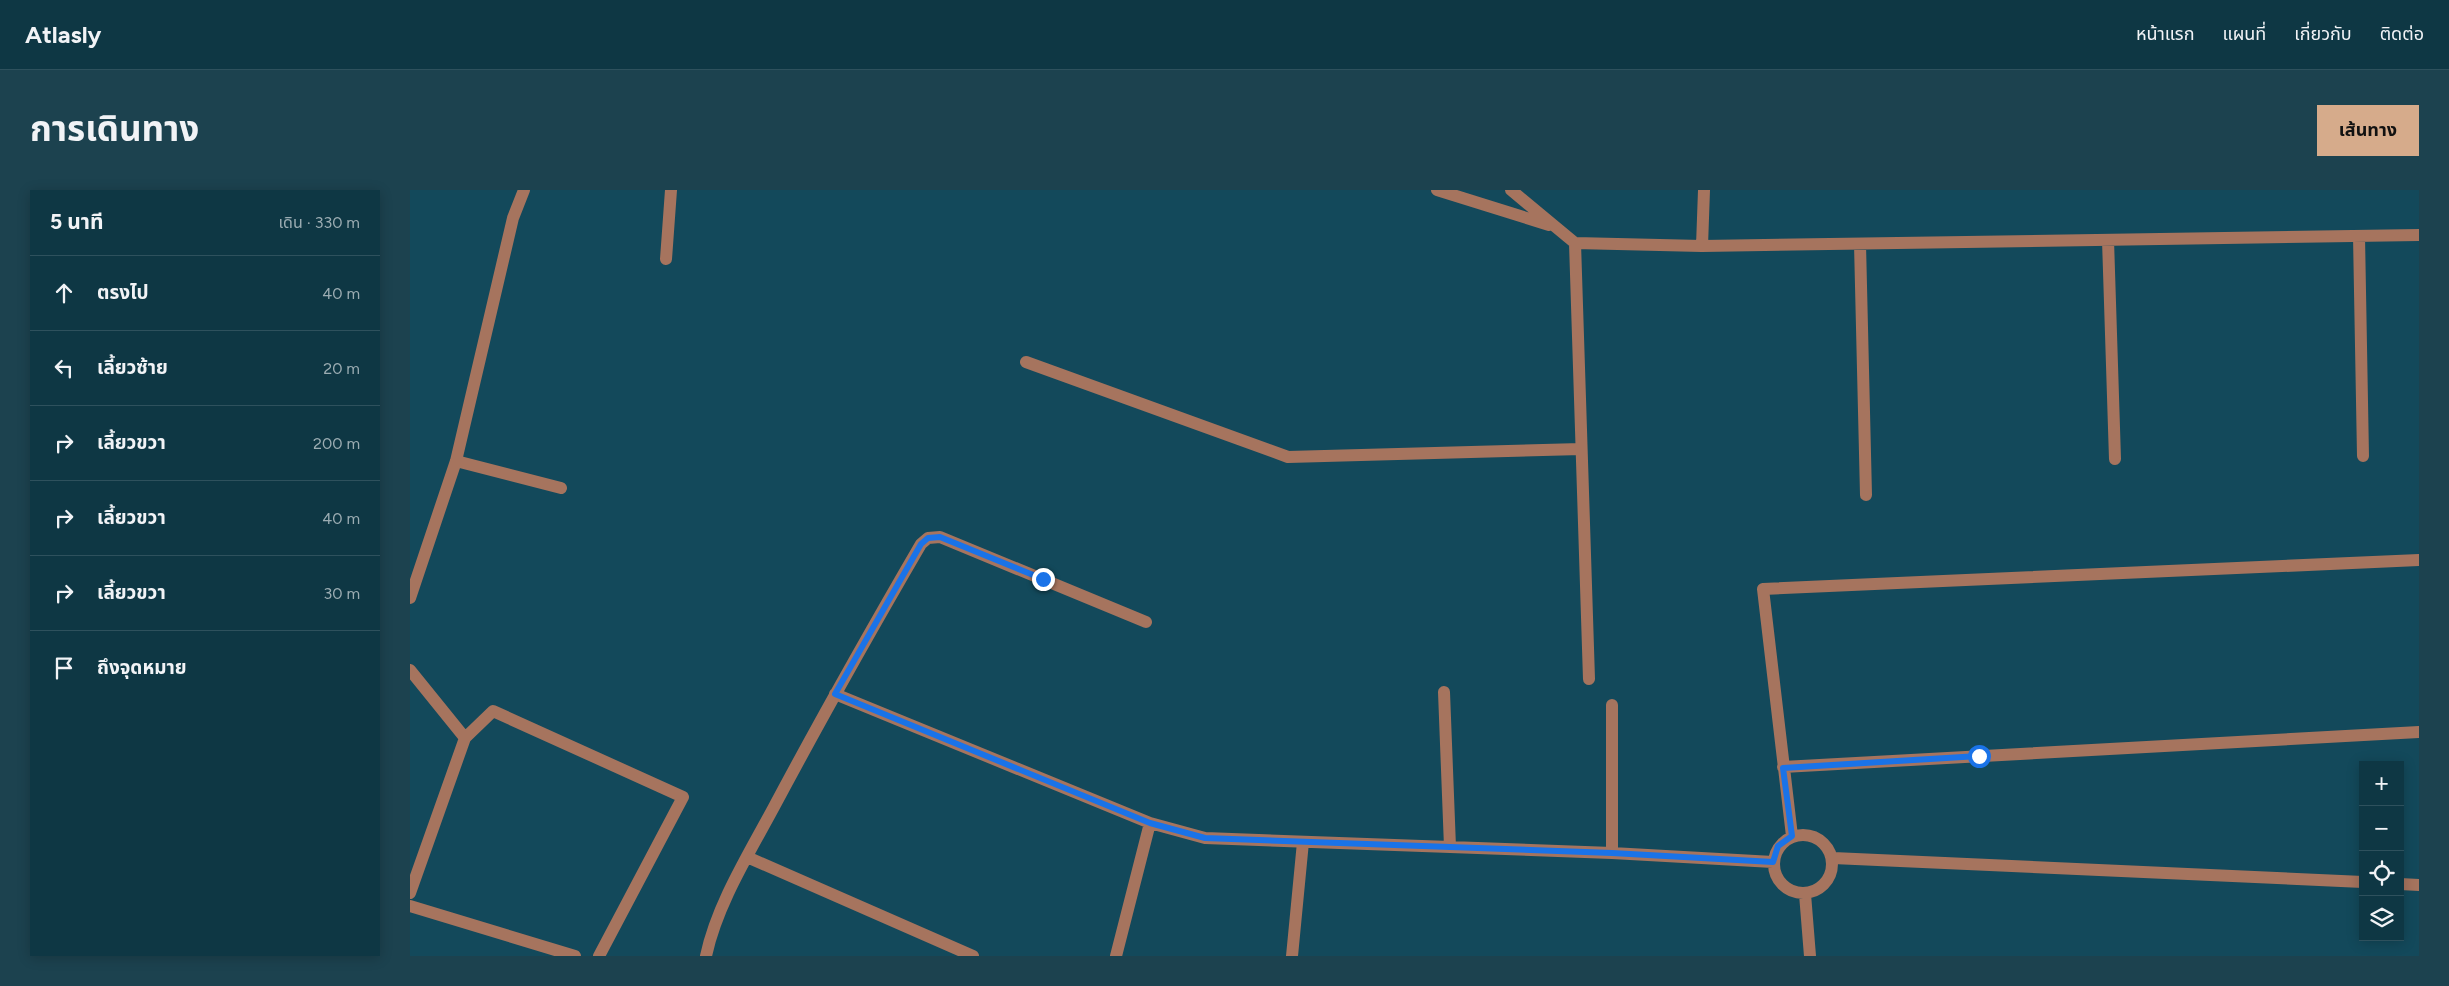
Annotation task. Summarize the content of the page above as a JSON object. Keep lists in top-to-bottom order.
{
  "page": {
    "header": "Atlasly",
    "nav": [
      "หน้าแรก",
      "แผนที่",
      "เกี่ยวกับ",
      "ติดต่อ"
    ],
    "title": "การเดินทาง",
    "buttons": "เส้นทาง",
    "heading": ["5 นาที", "เดิน · 330 m"],
    "list": [
      ["ตรงไป", "40 m"],
      ["เลี้ยวซ้าย", "20 m"],
      ["เลี้ยวขวา", "200 m"],
      ["เลี้ยวขวา", "40 m"],
      ["เลี้ยวขวา", "30 m"],
      "ถึงจุดหมาย"
    ],
    "map_buttons": ["+", "−"]
  }
}
